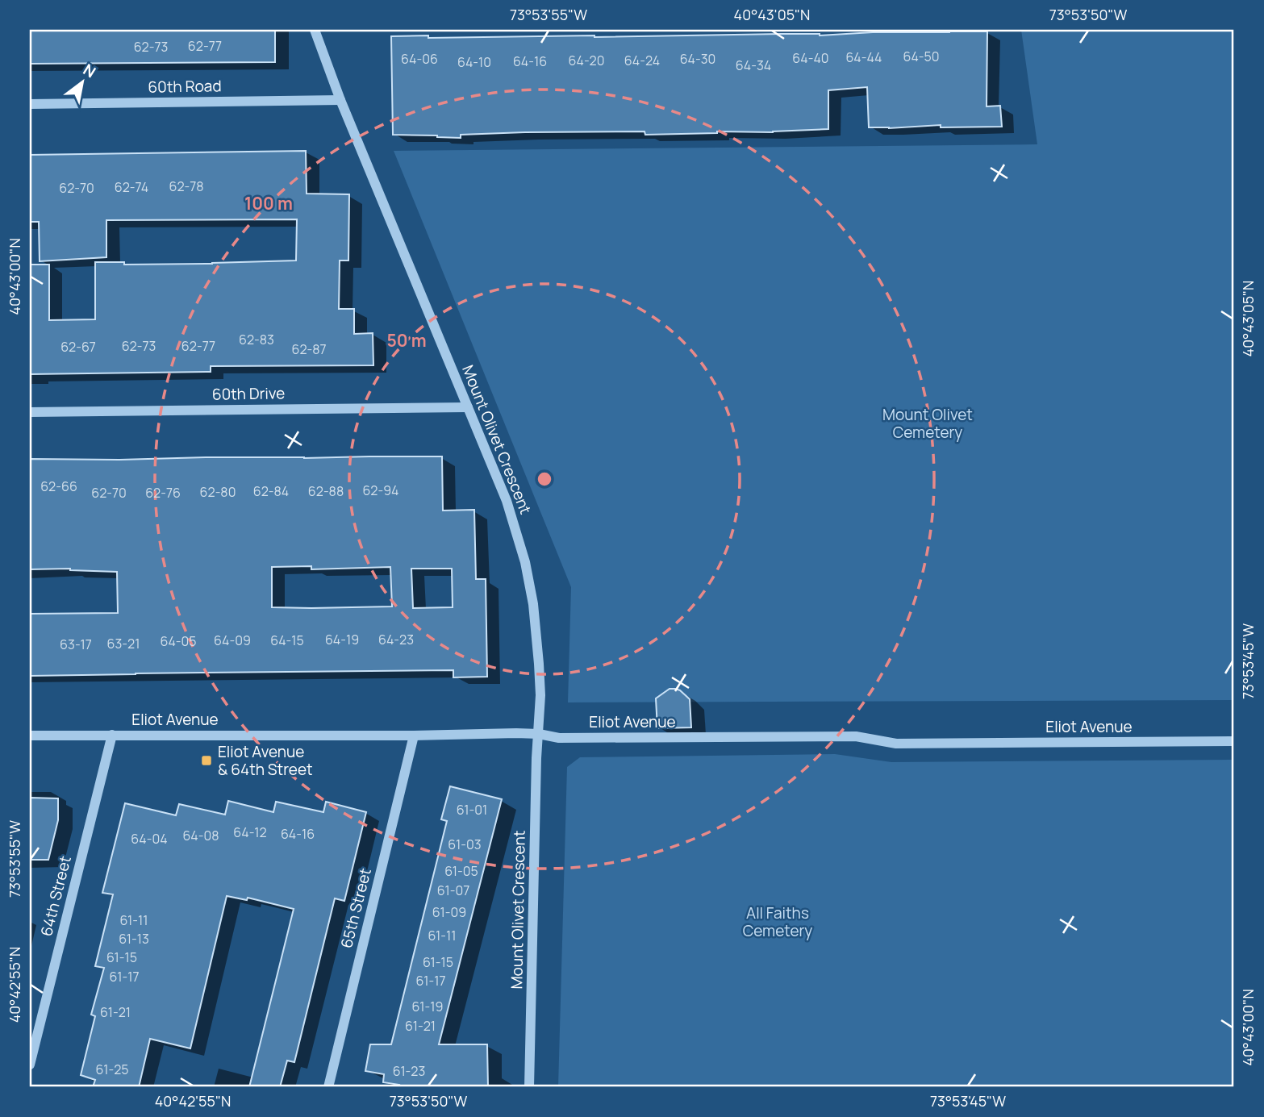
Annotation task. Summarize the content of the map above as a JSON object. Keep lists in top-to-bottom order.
{
  "streets": {
    "street": [
      "60th Road",
      "60th Drive",
      "Mount Olivet Crescent",
      "Eliot Avenue",
      "64th Street",
      "65th Street"
    ]
  },
  "crossings": [
    ["60th Road", "Mount Olivet Crescent"],
    ["60th Drive", "Mount Olivet Crescent"],
    ["Mount Olivet Crescent", "Eliot Avenue"],
    ["Eliot Avenue", "64th Street"],
    ["Eliot Avenue", "65th Street"]
  ],
  "parks": ["Mount Olivet Cemetery", "All Faiths Cemetery"],
  "places": {
    "transit": ["Eliot Avenue & 64th Street"]
  },
  "house_numbers": [
    "62-77",
    "62-73",
    "64-50",
    "64-44",
    "64-40",
    "64-06",
    "64-30",
    "64-20",
    "64-24",
    "64-16",
    "64-10",
    "64-34",
    "62-78",
    "62-74",
    "62-70",
    "62-83",
    "62-73",
    "62-77",
    "62-67",
    "62-87",
    "62-66",
    "62-94",
    "62-84",
    "62-88",
    "62-80",
    "62-70",
    "62-76",
    "64-19",
    "64-23",
    "64-09",
    "64-15",
    "64-05",
    "63-21",
    "63-17",
    "61-01",
    "64-12",
    "64-16",
    "64-08",
    "64-04",
    "61-03",
    "61-05",
    "61-07",
    "61-09",
    "61-11",
    "61-11",
    "61-13",
    "61-15",
    "61-15",
    "61-17",
    "61-17",
    "61-19",
    "61-21",
    "61-21",
    "61-25",
    "61-23"
  ],
  "north": "top right",
  "coordinates": [
    "73°53'55\"W",
    "40°43'05\"N",
    "73°53'50\"W",
    "40°43'00\"N",
    "73°53'45\"W",
    "40°42'55\"N"
  ],
  "rings": ["100 m", "50 m"]
}
